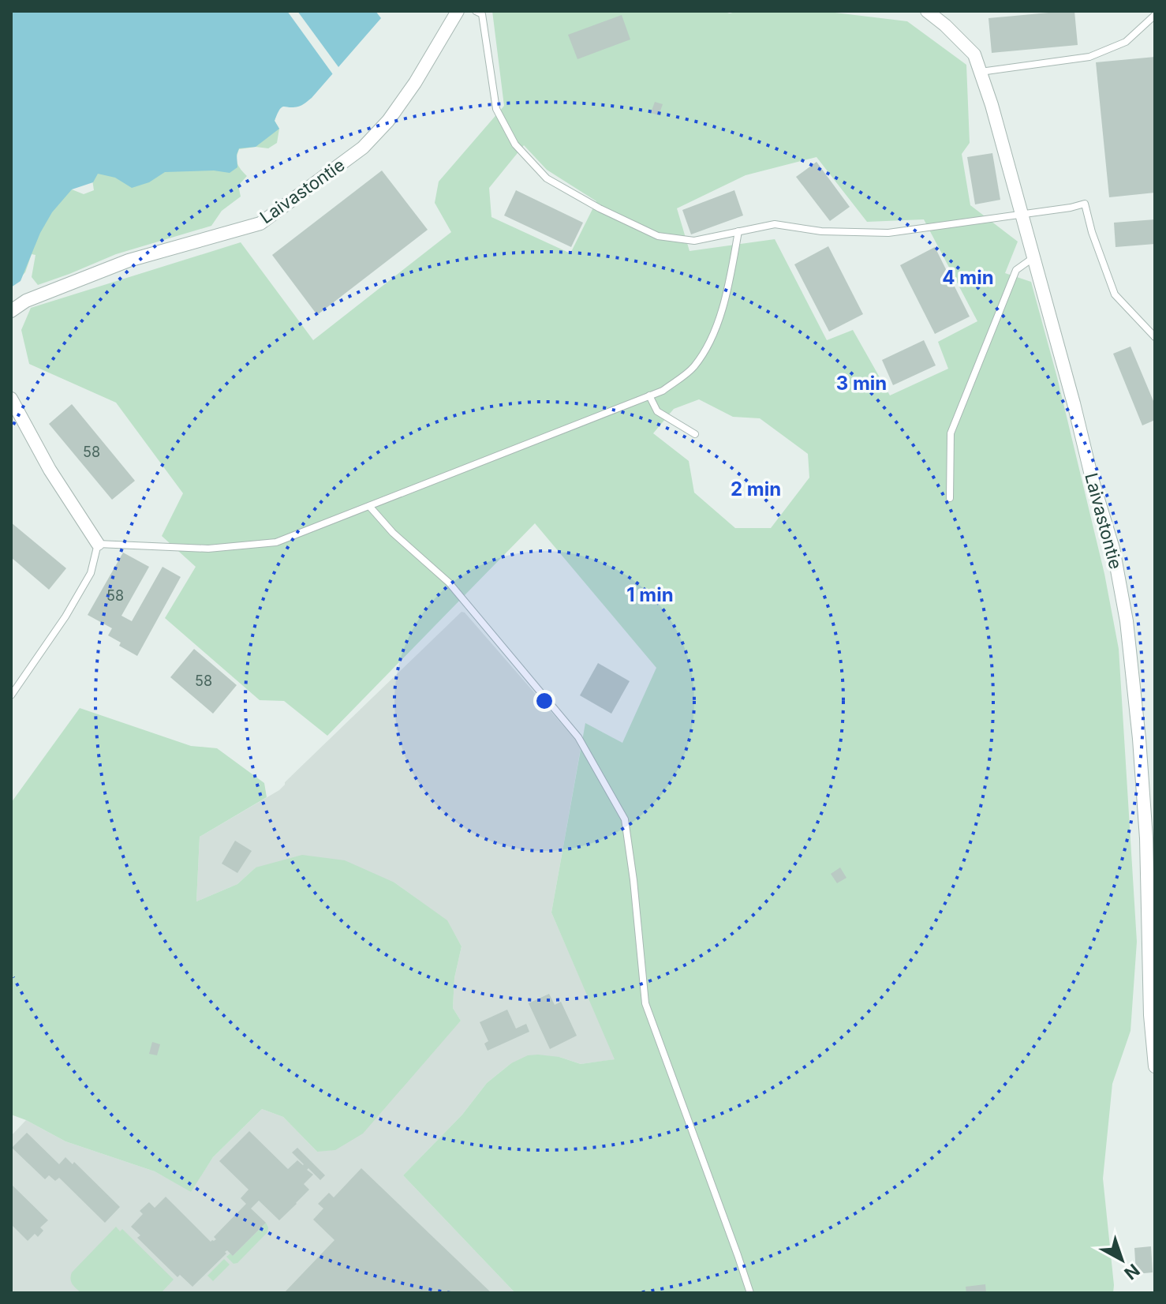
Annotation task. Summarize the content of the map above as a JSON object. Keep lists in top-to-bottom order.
{
  "streets": {
    "street": ["Laivastontie"]
  },
  "house_numbers": ["58", "58", "58"],
  "north": "bottom right",
  "rings": [
    "4 min",
    "3 min",
    "2 min",
    "1 min"
  ]
}
